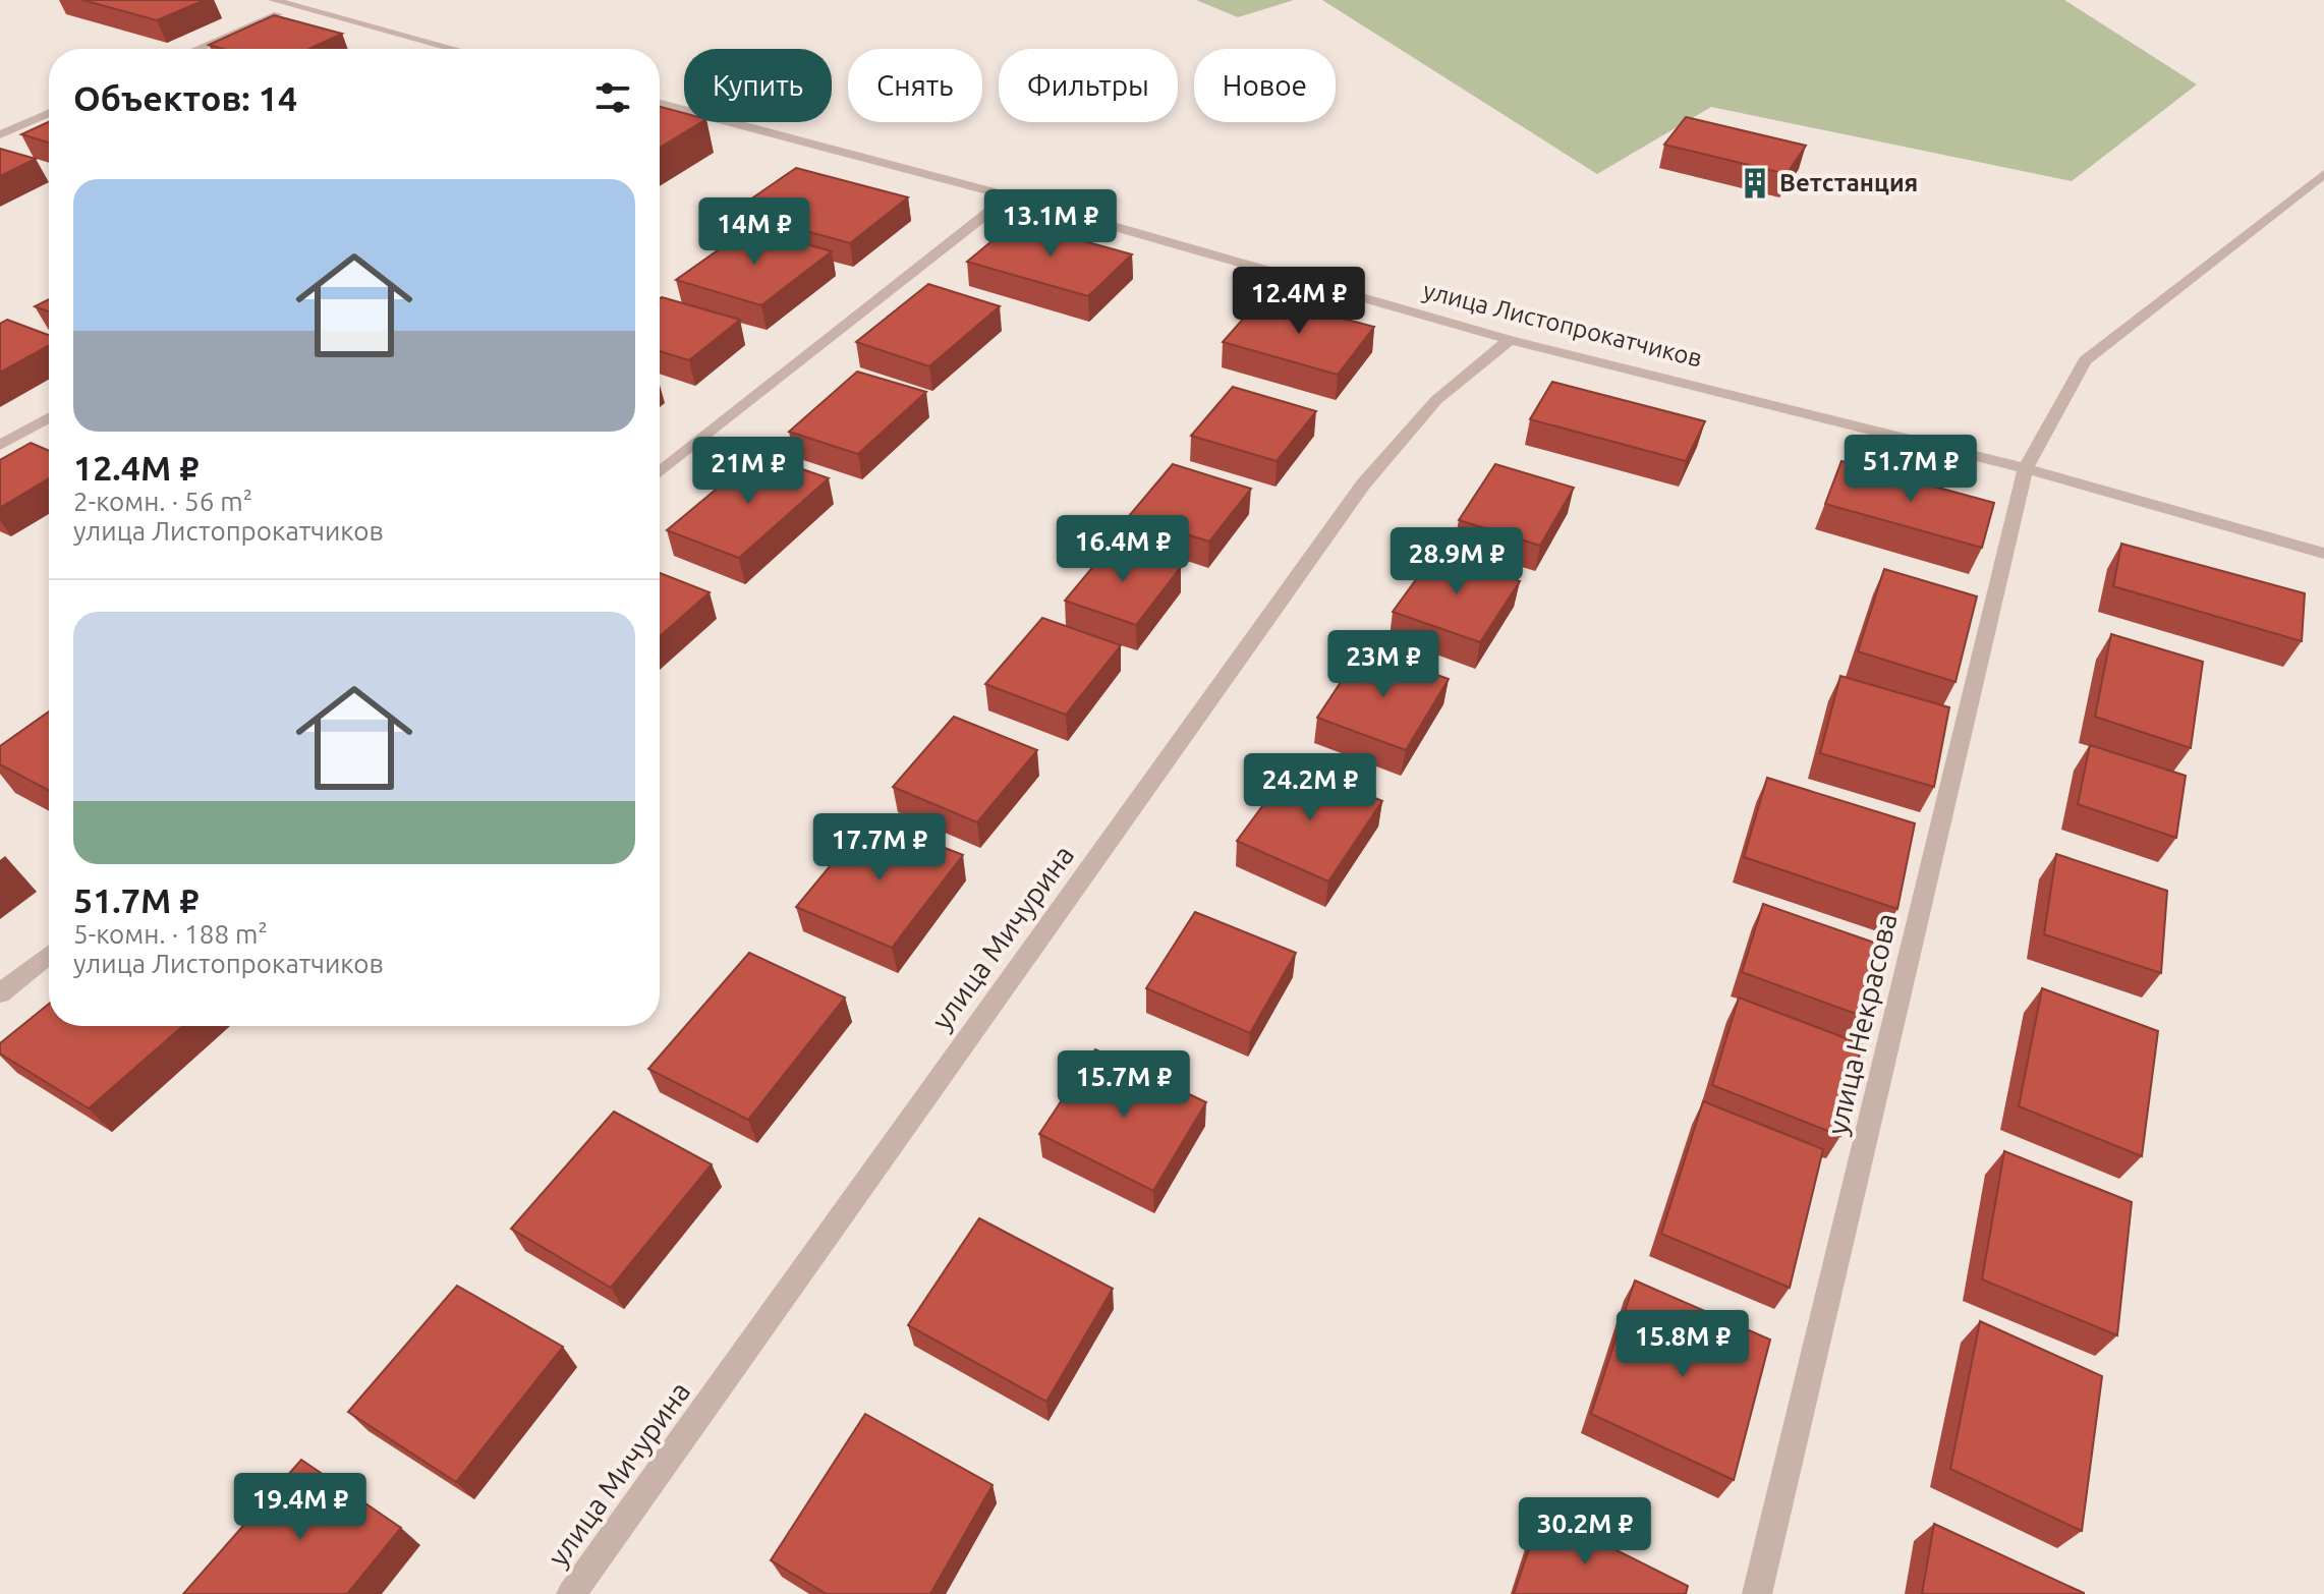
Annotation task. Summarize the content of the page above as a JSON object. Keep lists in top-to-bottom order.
{
  "streets": {
    "street": ["улица Листопрокатчиков", "улица Мичурина", "улица Некрасова"]
  },
  "crossings": [
    ["улица Листопрокатчиков", "улица Мичурина"],
    ["улица Листопрокатчиков", "улица Некрасова"]
  ],
  "places": {
    "building": ["Ветстанция"]
  },
  "page": {
    "chip": [
      "Купить",
      "Снять",
      "Фильтры",
      "Новое"
    ],
    "heading": "Объектов: 14",
    "list": [
      {
        "name": "12.4M ₽",
        "note": "2-комн. · 56 m² · улица Листопрокатчиков"
      },
      {
        "name": "51.7M ₽",
        "note": "5-комн. · 188 m² · улица Листопрокатчиков"
      }
    ],
    "price": [
      "13.1M ₽",
      "14M ₽",
      "12.4M ₽",
      "51.7M ₽",
      "21M ₽",
      "16.4M ₽",
      "28.9M ₽",
      "23M ₽",
      "24.2M ₽",
      "17.7M ₽",
      "15.7M ₽",
      "15.8M ₽",
      "19.4M ₽",
      "30.2M ₽"
    ]
  }
}
